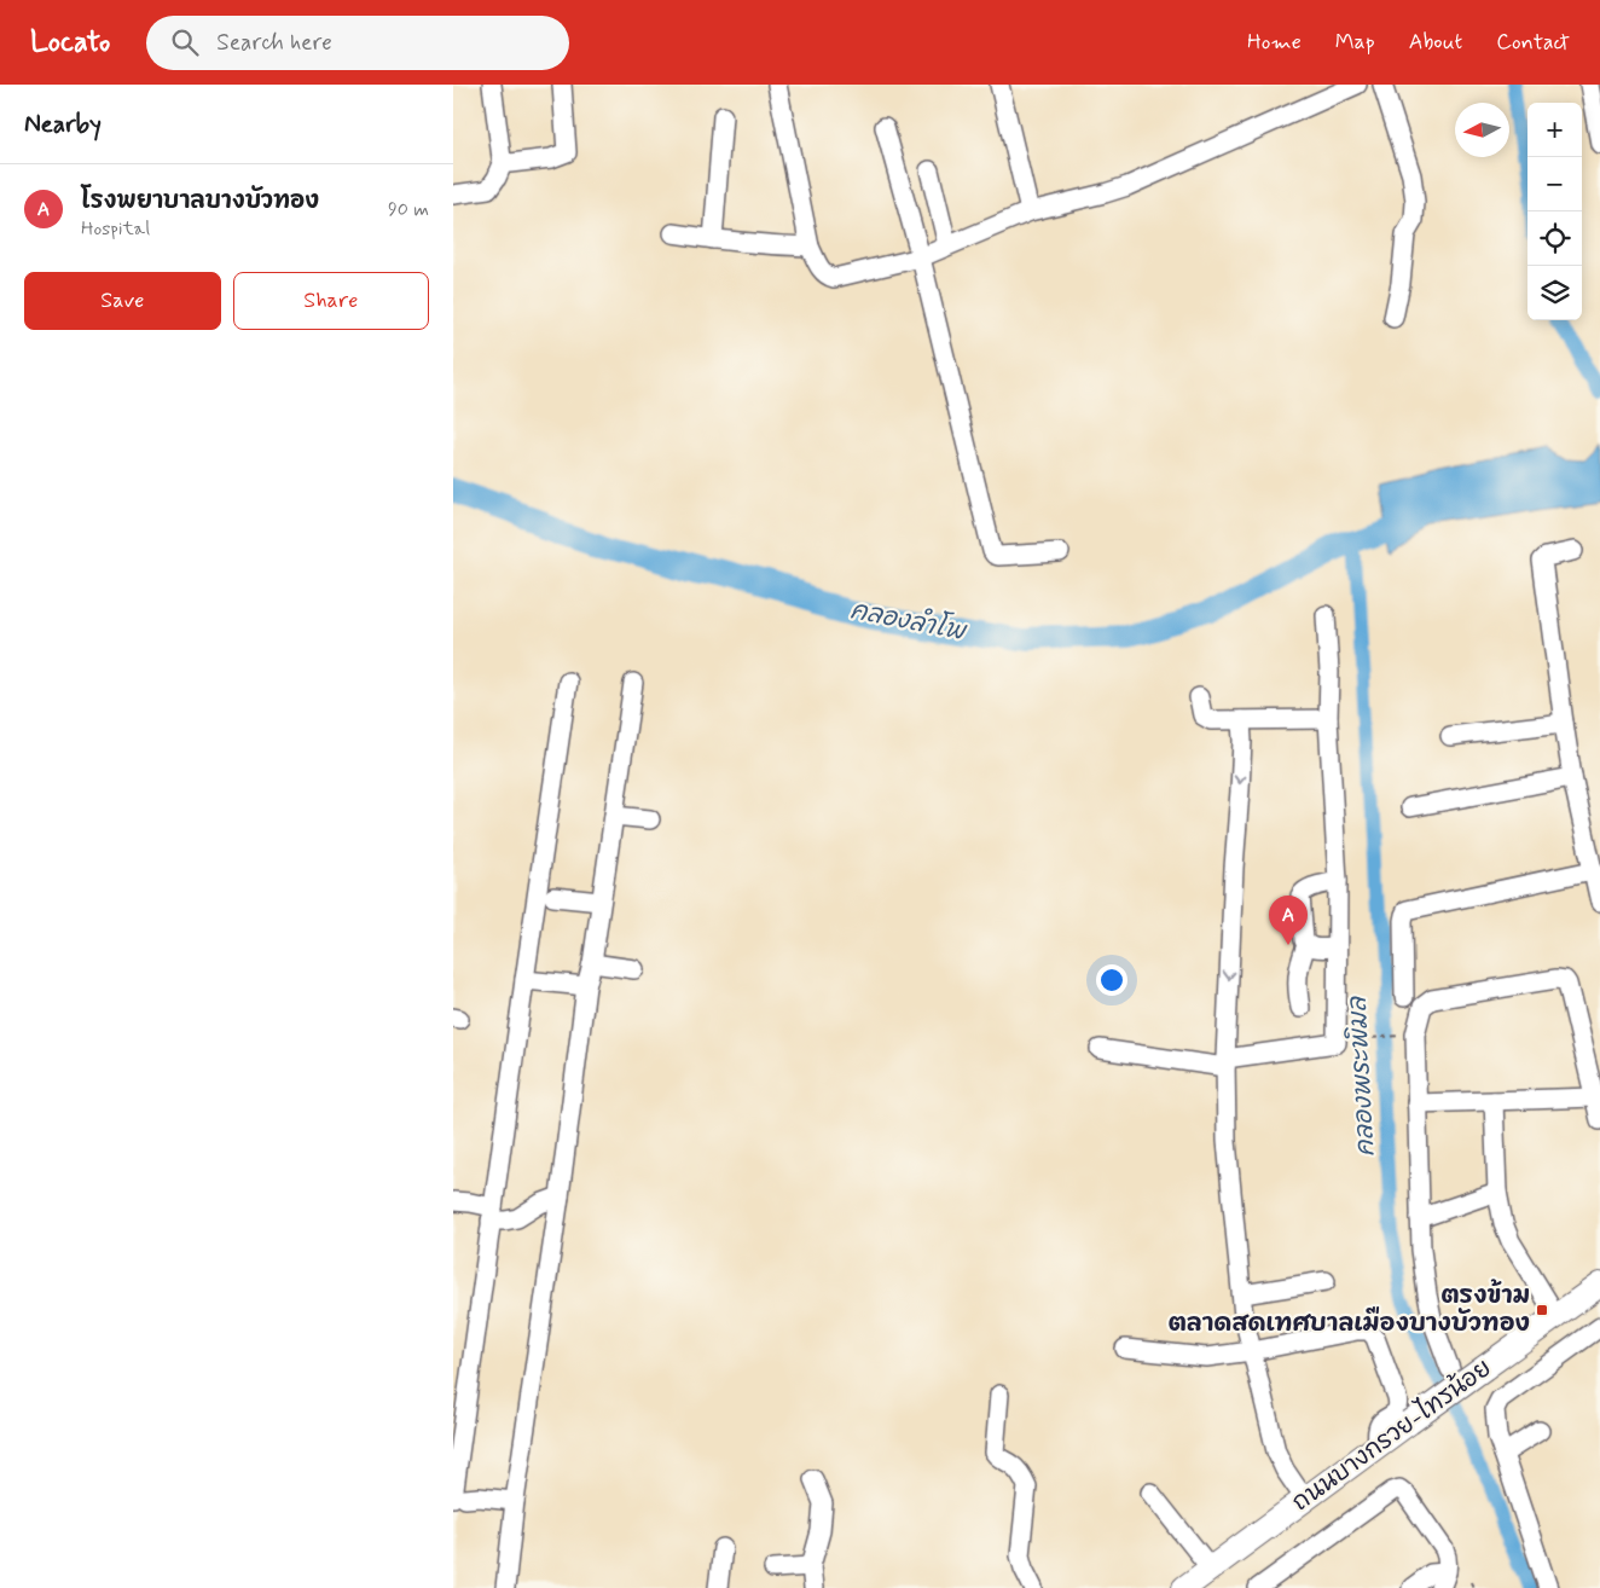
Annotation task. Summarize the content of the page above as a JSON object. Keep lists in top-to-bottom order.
{
  "streets": {
    "main road": ["ถนนบางกรวย-ไทรน้อย"]
  },
  "water": ["คลองลำโพ", "คลองพระพิมล"],
  "places": {
    "transit": ["ตรงข้าม ตลาดสดเทศบาลเมืองบางบัวทอง"]
  },
  "north": "left",
  "page": {
    "header": "Locato",
    "search": "Search here",
    "nav": [
      "Home",
      "Map",
      "About",
      "Contact"
    ],
    "heading": "Nearby",
    "map_buttons": ["+", "−"],
    "list": [
      {
        "mark": "A",
        "name": "โรงพยาบาลบางบัวทอง",
        "note": "Hospital",
        "value": "90 m"
      }
    ],
    "buttons": ["Save", "Share"],
    "pins": "A"
  }
}
